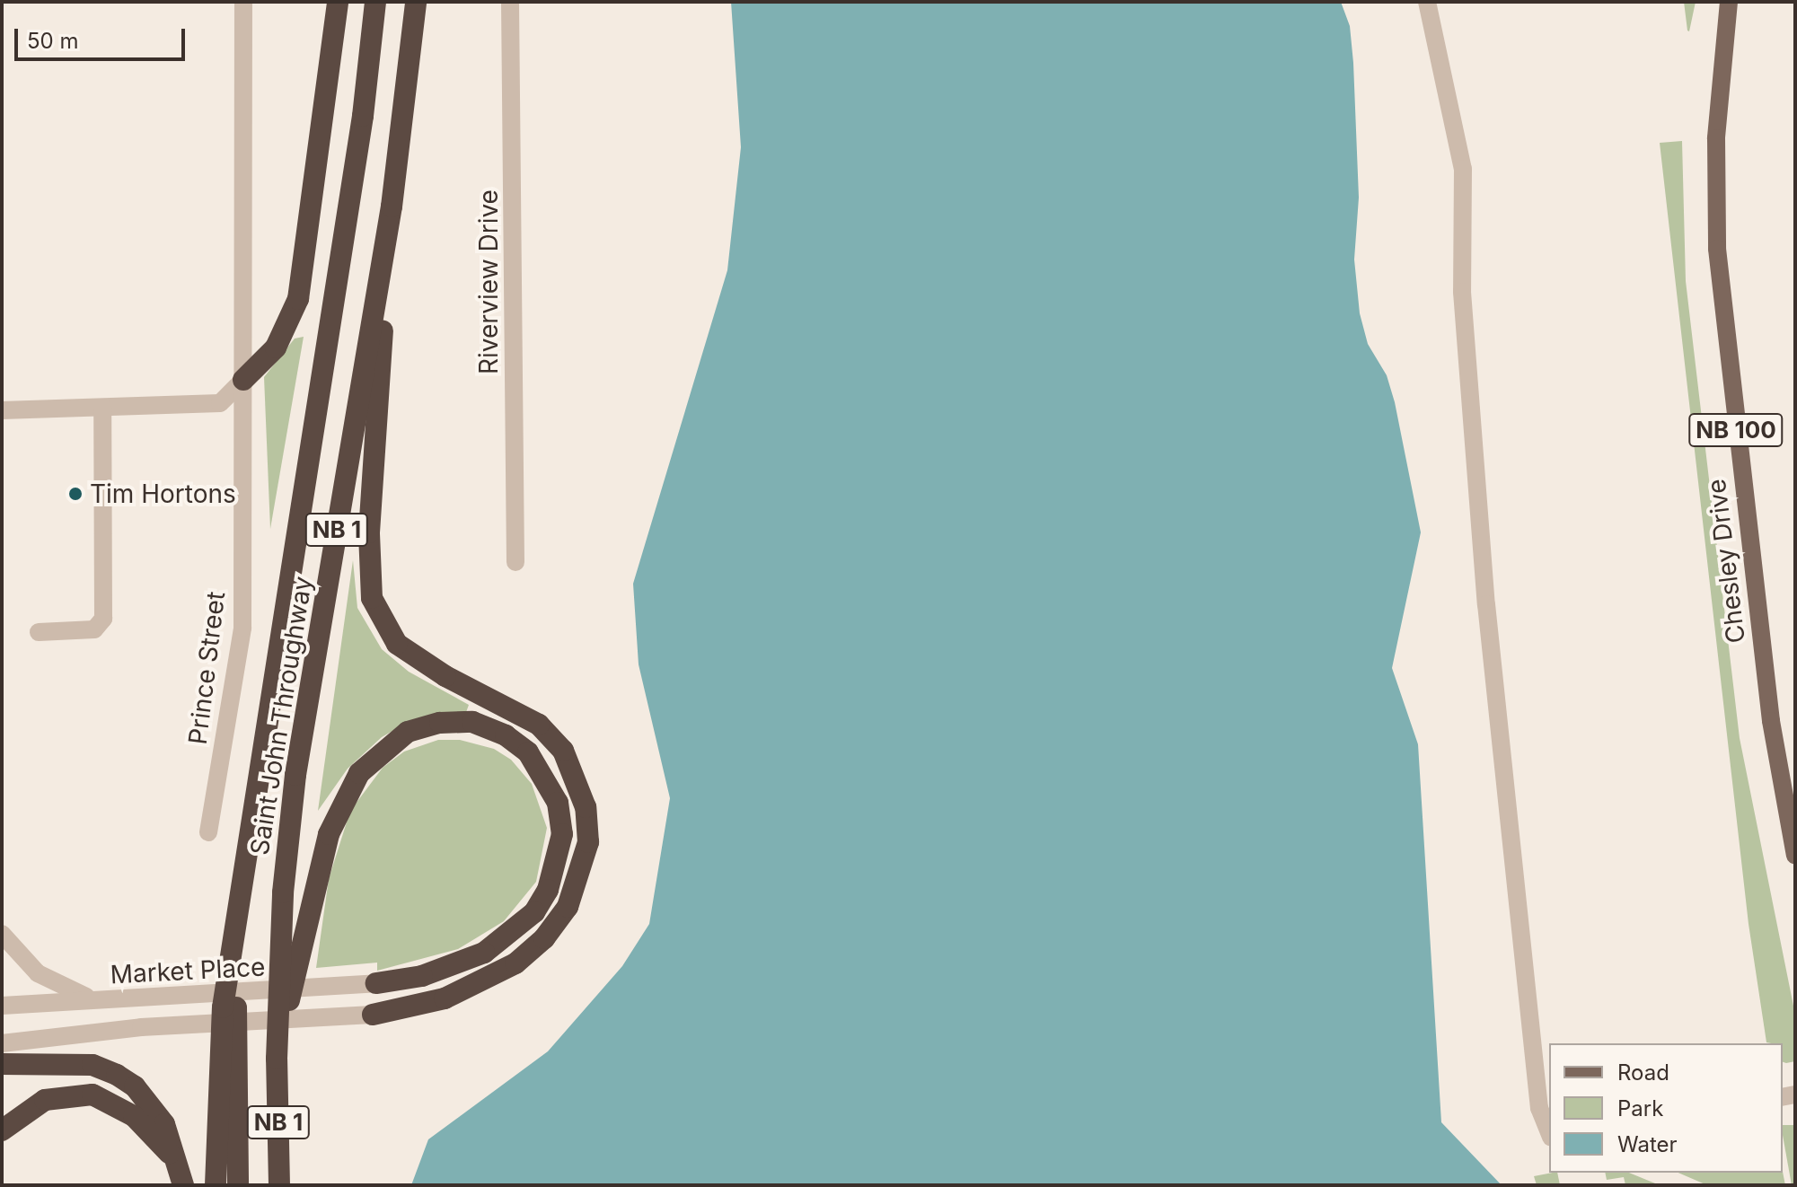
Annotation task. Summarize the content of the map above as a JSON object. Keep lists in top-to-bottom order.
{
  "streets": {
    "highway": ["NB 1", "Saint John Throughway"],
    "main road": ["NB 100", "Chesley Drive"],
    "street": ["Riverview Drive", "Prince Street", "Market Place"]
  },
  "places": ["Tim Hortons"],
  "legend": ["Road", "Park", "Water"],
  "scale_bar": "50 m"
}
